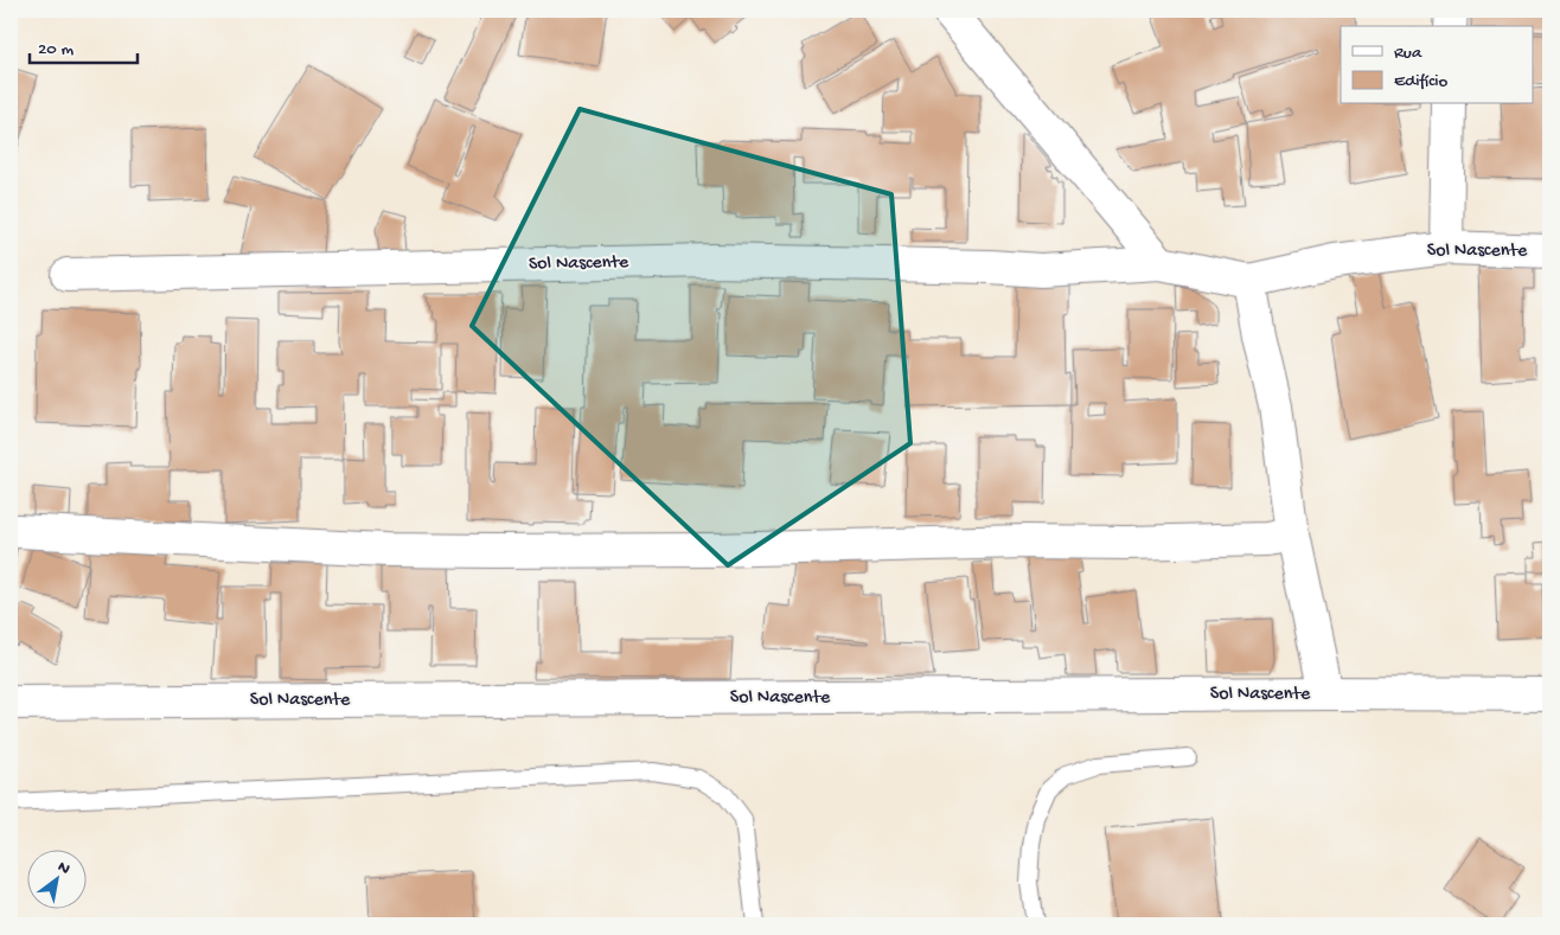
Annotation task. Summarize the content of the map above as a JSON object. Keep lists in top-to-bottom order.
{
  "streets": {
    "street": ["Sol Nascente"]
  },
  "legend": ["Rua", "Edifício"],
  "scale_bar": "20 m",
  "north": "top right"
}
